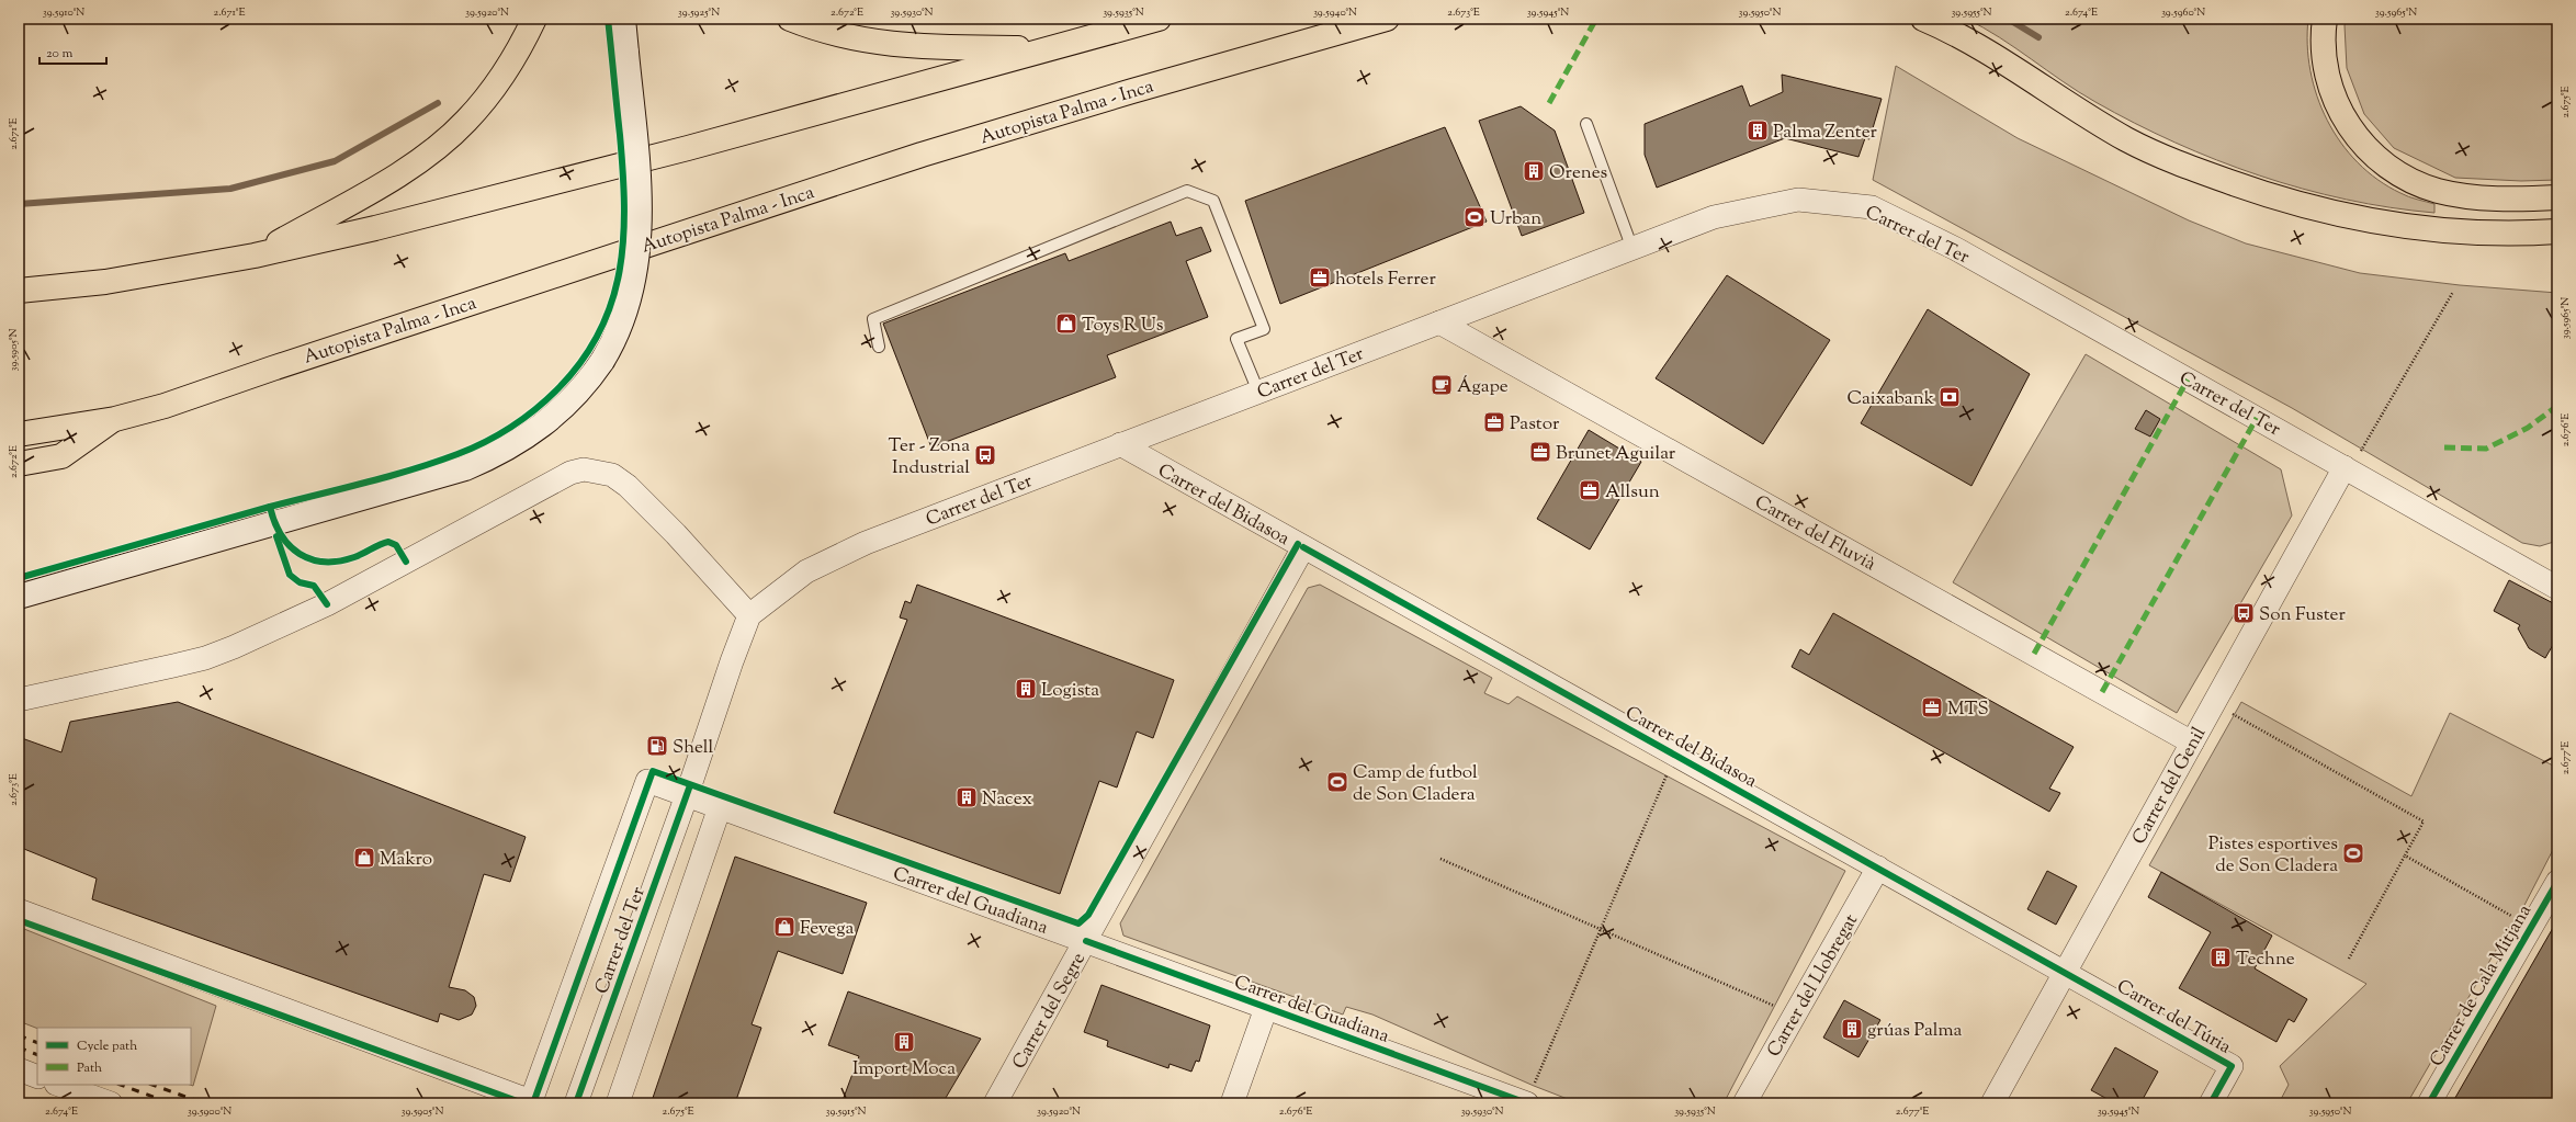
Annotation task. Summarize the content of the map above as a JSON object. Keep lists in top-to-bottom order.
{
  "streets": {
    "highway": ["Autopista Palma - Inca"],
    "street": [
      "Carrer del Ter",
      "Carrer del Bidasoa",
      "Carrer del Fluvià",
      "Carrer del Genil",
      "Carrer del Guadiana",
      "Carrer del Llobregat",
      "Carrer de Cala Mitjana",
      "Carrer del Segre",
      "Carrer del Túria"
    ]
  },
  "crossings": [
    ["Carrer del Ter", "Carrer del Bidasoa"],
    ["Carrer del Ter", "Carrer del Fluvià"],
    ["Carrer del Ter", "Carrer del Genil"],
    ["Carrer del Ter", "Carrer del Guadiana"],
    ["Carrer del Bidasoa", "Carrer del Genil"],
    ["Carrer del Bidasoa", "Carrer del Llobregat"],
    ["Carrer del Bidasoa", "Carrer del Segre"],
    ["Carrer del Bidasoa", "Carrer del Túria"],
    ["Carrer del Fluvià", "Carrer del Genil"],
    ["Carrer del Genil", "Carrer del Túria"],
    ["Carrer del Guadiana", "Carrer del Segre"]
  ],
  "places": {
    "building": [
      "Palma Zenter",
      "Orenes",
      "Logista",
      "Nacex",
      "Techne",
      "grúas Palma",
      "Import Moca"
    ],
    "sports": ["Urban", "Camp de futbol de Son Cladera", "Pistes esportives de Son Cladera"],
    "office": [
      "hotels Ferrer",
      "Pastor",
      "Brunet Aguilar",
      "Allsun",
      "MTS"
    ],
    "shop": ["Toys R Us", "Makro", "Fevega"],
    "cafe": ["Ágape"],
    "bank": ["Caixabank"],
    "bus stop": ["Ter - Zona Industrial", "Son Fuster"],
    "fuel station": ["Shell"]
  },
  "legend": ["Cycle path", "Path"],
  "scale_bar": "20 m",
  "coordinates": [
    "39.5910°N",
    "2.671°E",
    "39.5920°N",
    "39.5925°N",
    "2.672°E",
    "39.5930°N",
    "39.5935°N",
    "39.5940°N",
    "2.673°E",
    "39.5945°N",
    "39.5950°N",
    "39.5955°N",
    "2.674°E",
    "39.5960°N",
    "39.5965°N",
    "2.675°E",
    "39.5905°N",
    "2.676°E",
    "2.677°E",
    "39.5900°N",
    "39.5915°N"
  ]
}
